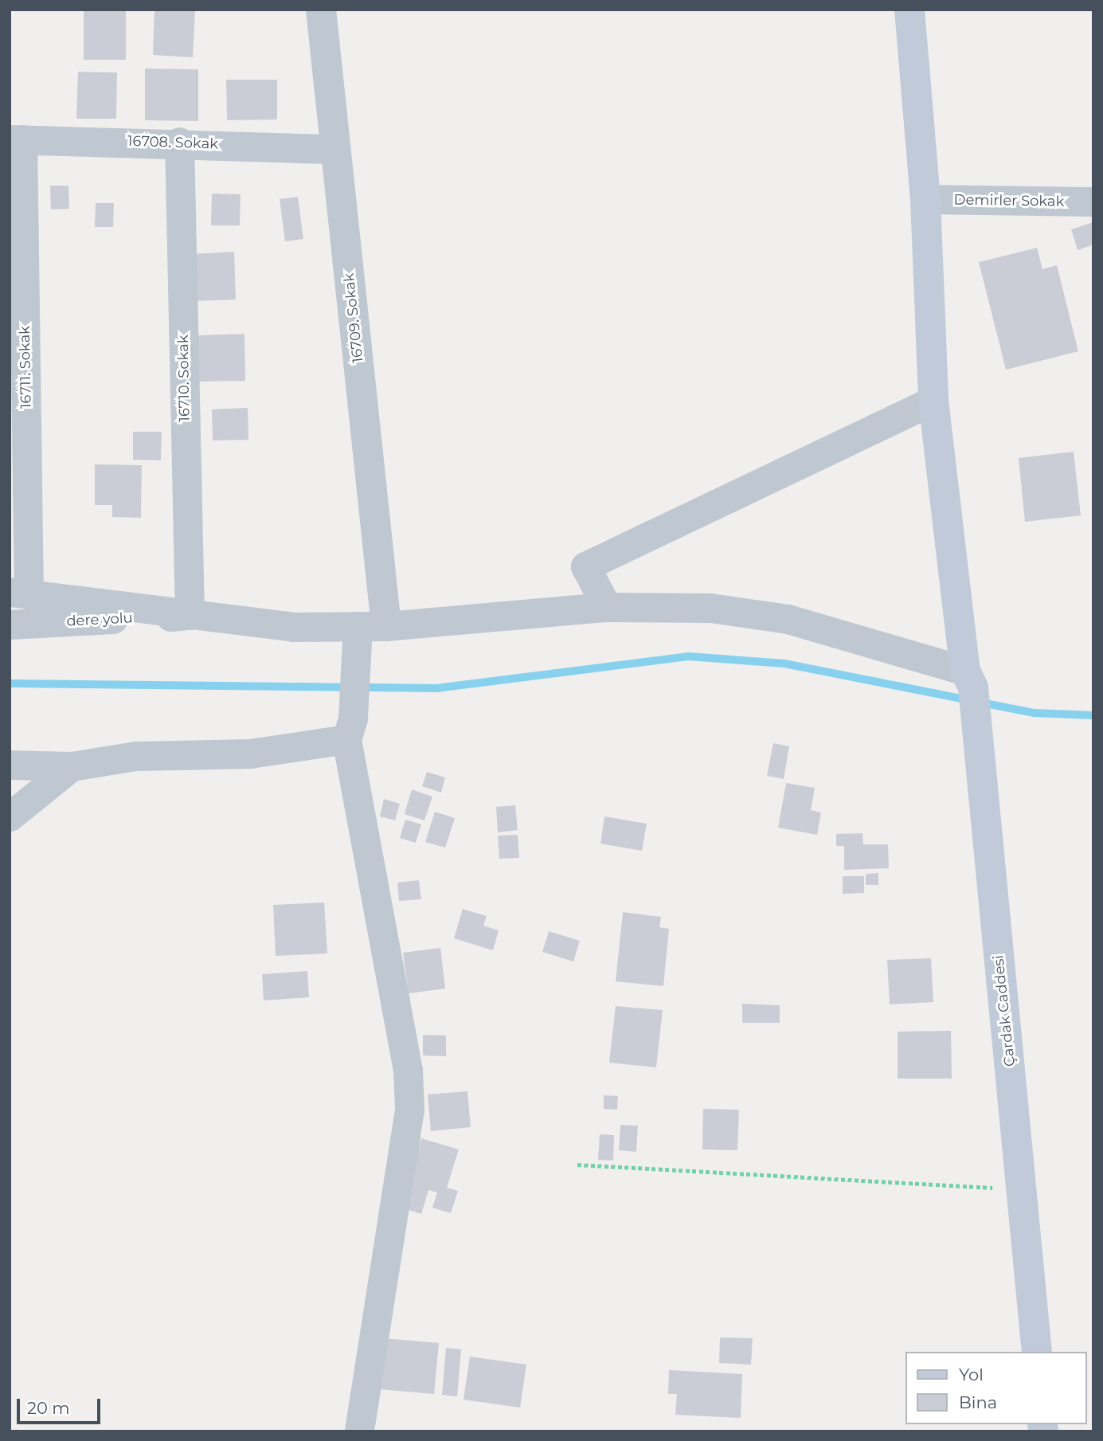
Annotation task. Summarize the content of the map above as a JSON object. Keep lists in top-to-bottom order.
{
  "streets": {
    "main road": ["Çardak Caddesi"],
    "street": [
      "16708. Sokak",
      "Demirler Sokak",
      "16709. Sokak",
      "16711. Sokak",
      "16710. Sokak",
      "dere yolu"
    ]
  },
  "crossings": [
    ["16708. Sokak", "16709. Sokak"],
    ["16708. Sokak", "16711. Sokak"],
    ["16708. Sokak", "16710. Sokak"],
    ["Demirler Sokak", "Çardak Caddesi"],
    ["16710. Sokak", "dere yolu"]
  ],
  "legend": ["Yol", "Bina"],
  "scale_bar": "20 m"
}
